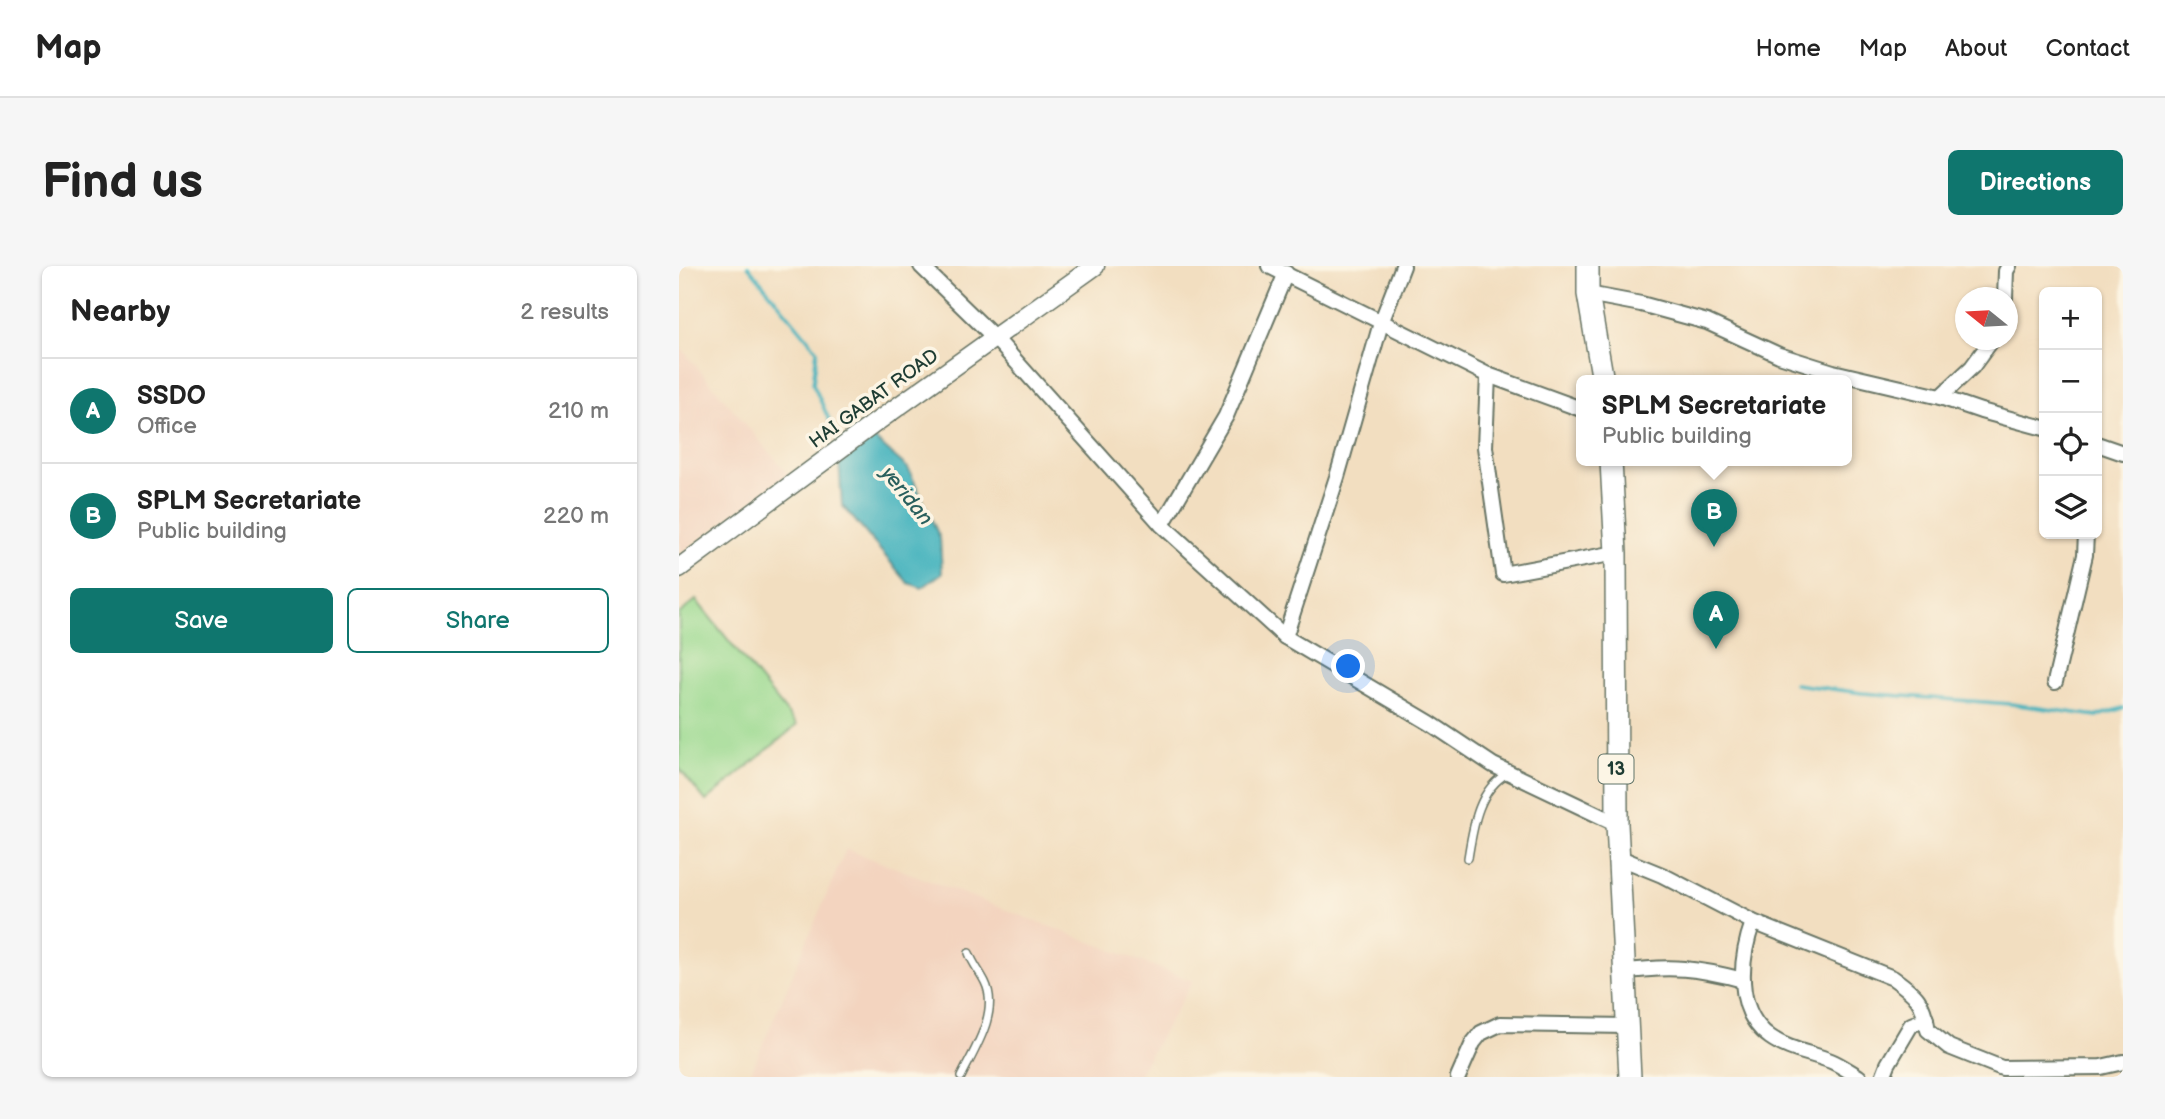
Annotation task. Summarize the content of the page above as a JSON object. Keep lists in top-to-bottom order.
{
  "streets": {
    "main road": ["13"],
    "street": ["HAI GABAT ROAD"]
  },
  "water": ["yeridan"],
  "north": "left",
  "page": {
    "header": "Map",
    "nav": [
      "Home",
      "Map",
      "About",
      "Contact"
    ],
    "buttons": [
      "Directions",
      ["Save", "Share"]
    ],
    "title": "Find us",
    "heading": ["Nearby", "2 results"],
    "map_buttons": ["+", "−"],
    "list": [
      {
        "mark": "A",
        "name": "SSDO",
        "note": "Office",
        "value": "210 m"
      },
      {
        "mark": "B",
        "name": "SPLM Secretariate",
        "note": "Public building",
        "value": "220 m"
      }
    ],
    "popup": ["SPLM Secretariate", "Public building"],
    "pins": ["B", "A"]
  }
}
